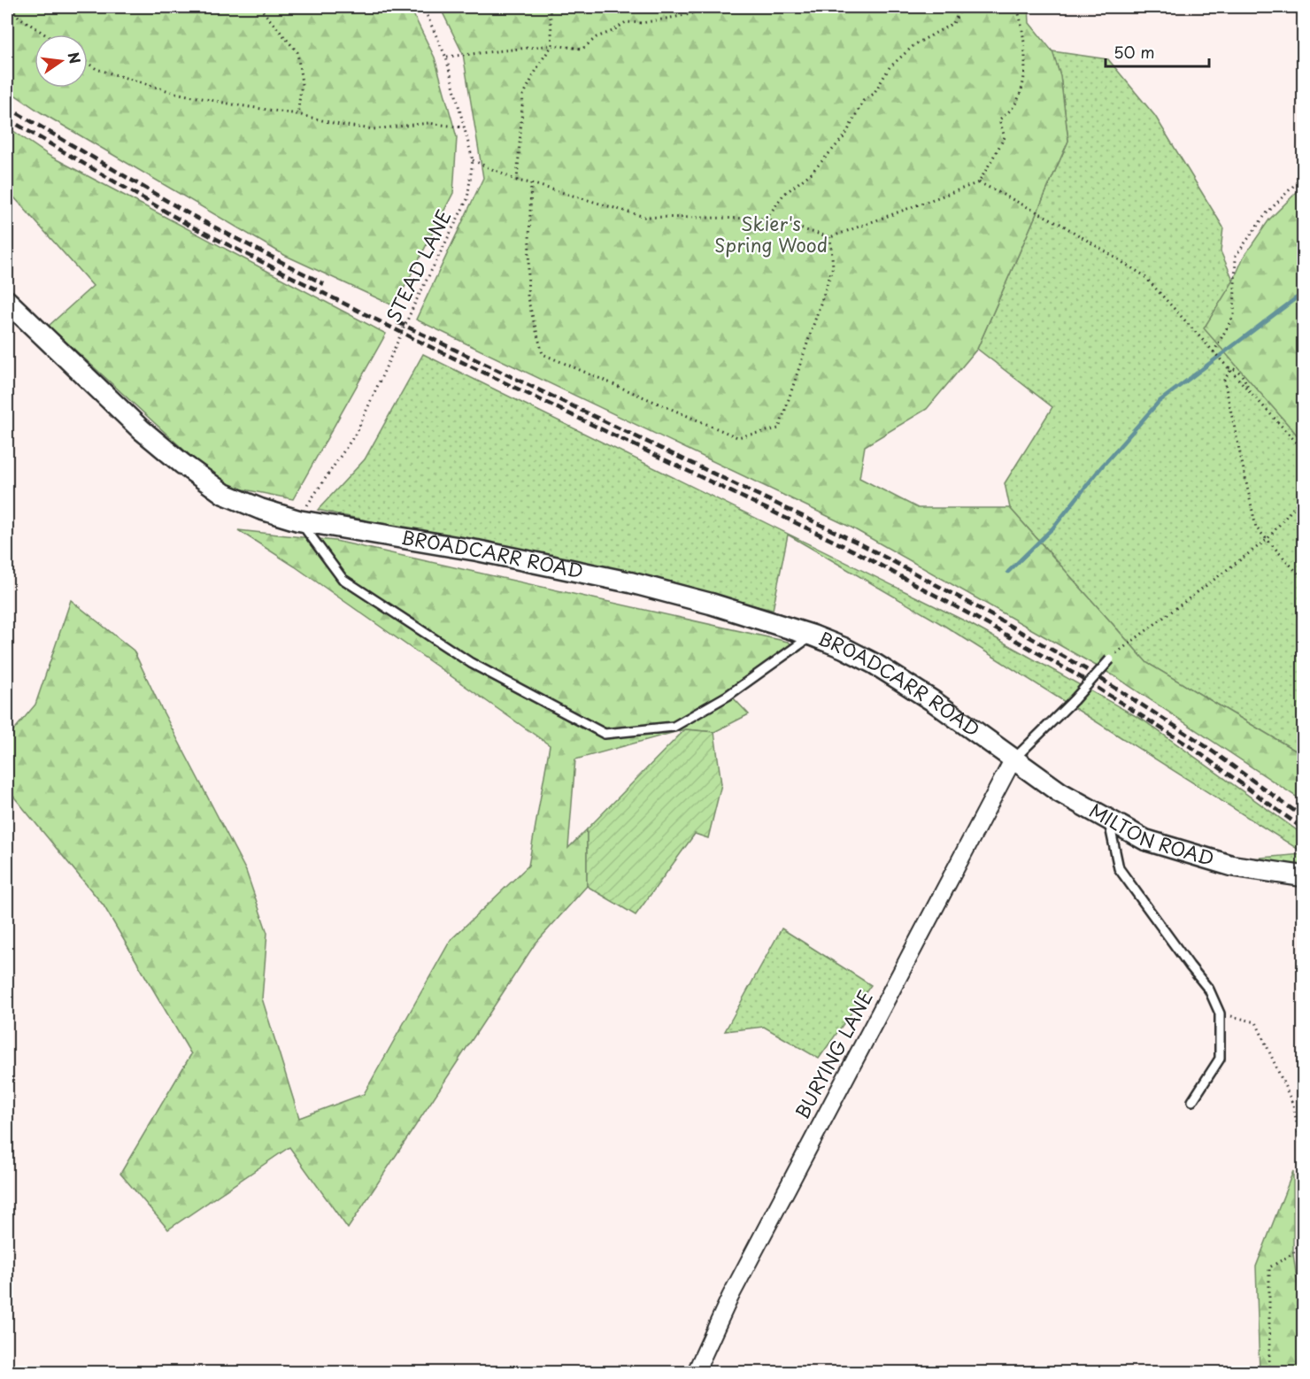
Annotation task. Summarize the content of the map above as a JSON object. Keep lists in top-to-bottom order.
{
  "streets": {
    "street": ["BROADCARR ROAD", "MILTON ROAD", "BURYING LANE"],
    "path": ["STEAD LANE"]
  },
  "crossings": [
    ["STEAD LANE", "BROADCARR ROAD"],
    ["BROADCARR ROAD", "MILTON ROAD"],
    ["BROADCARR ROAD", "BURYING LANE"],
    ["MILTON ROAD", "BURYING LANE"]
  ],
  "parks": ["Skier's Spring Wood"],
  "scale_bar": "50 m",
  "north": "right"
}
